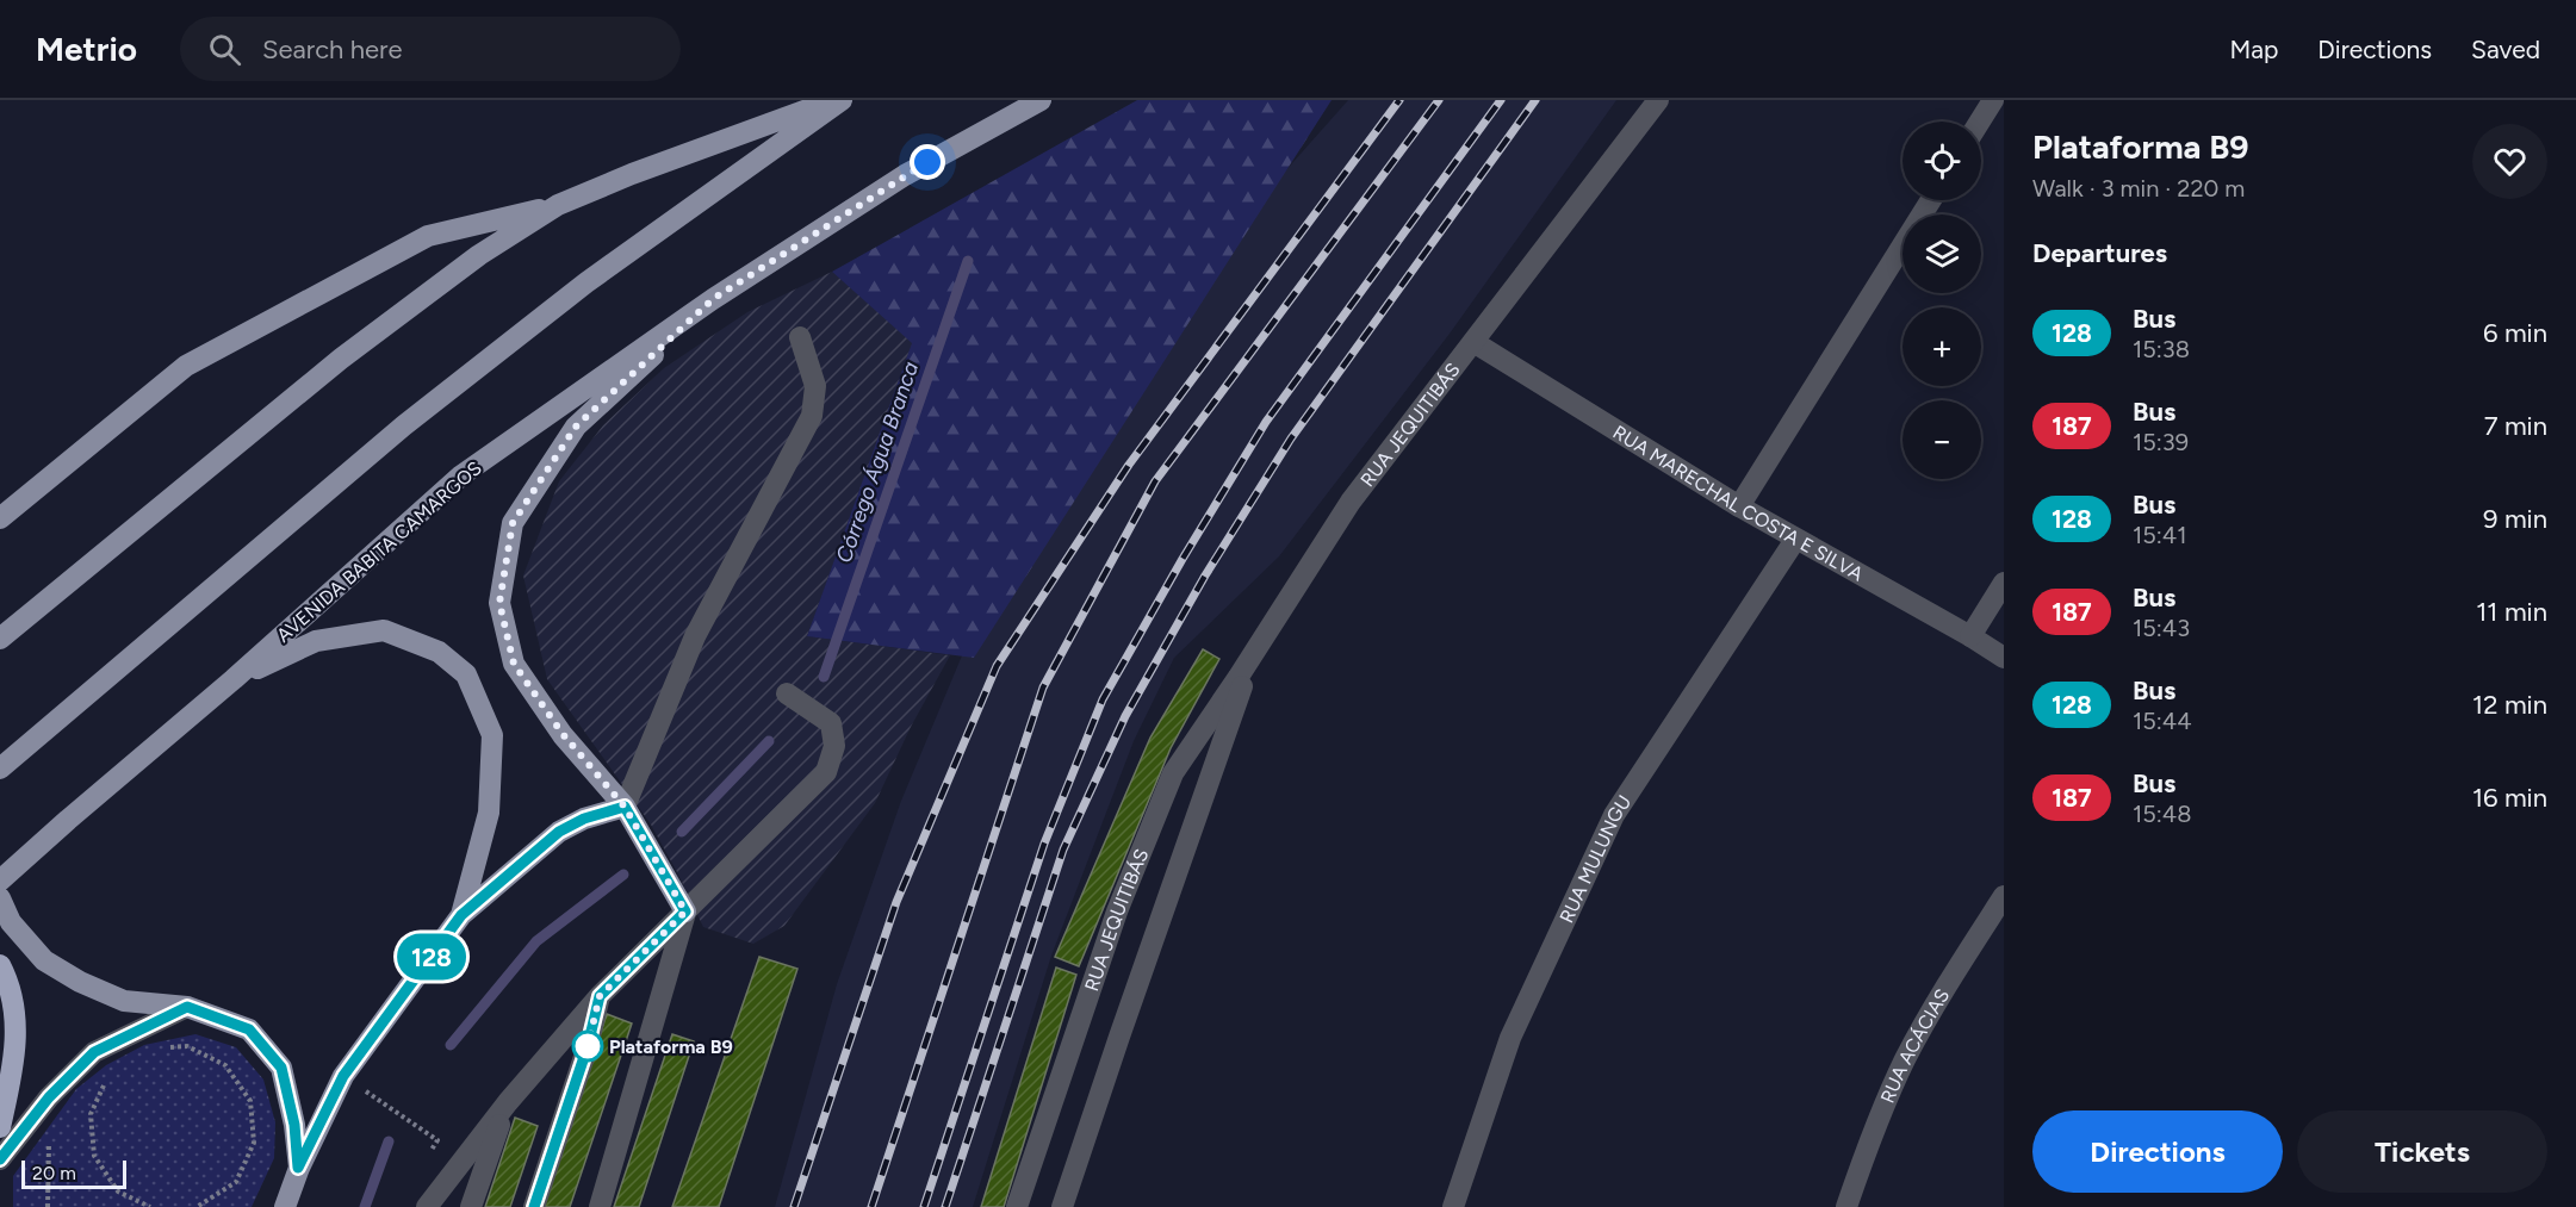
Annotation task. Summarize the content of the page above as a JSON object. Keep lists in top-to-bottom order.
{
  "streets": {
    "main road": ["AVENIDA BABITA CAMARGOS"],
    "street": [
      "RUA JEQUITIBÁS",
      "RUA MARECHAL COSTA E SILVA",
      "RUA MULUNGU",
      "RUA ACÁCIAS"
    ]
  },
  "crossings": [
    ["RUA JEQUITIBÁS", "RUA MARECHAL COSTA E SILVA"],
    ["RUA MARECHAL COSTA E SILVA", "RUA MULUNGU"]
  ],
  "water": ["Córrego Água Branca"],
  "places": ["Plataforma B9"],
  "lines": ["bus line 128"],
  "scale_bar": "20 m",
  "page": {
    "header": "Metrio",
    "search": "Search here",
    "nav": ["Map", "Directions", "Saved"],
    "on_map": "128",
    "heading": [
      ["Plataforma B9", "Walk · 3 min · 220 m"],
      "Departures"
    ],
    "map_buttons": ["+", "−"],
    "list": [
      {
        "mark": "128",
        "name": "Bus",
        "note": "15:38",
        "value": "6 min"
      },
      {
        "mark": "187",
        "name": "Bus",
        "note": "15:39",
        "value": "7 min"
      },
      {
        "mark": "128",
        "name": "Bus",
        "note": "15:41",
        "value": "9 min"
      },
      {
        "mark": "187",
        "name": "Bus",
        "note": "15:43",
        "value": "11 min"
      },
      {
        "mark": "128",
        "name": "Bus",
        "note": "15:44",
        "value": "12 min"
      },
      {
        "mark": "187",
        "name": "Bus",
        "note": "15:48",
        "value": "16 min"
      }
    ],
    "buttons": ["Directions", "Tickets"],
    "scale": "20 m"
  }
}
